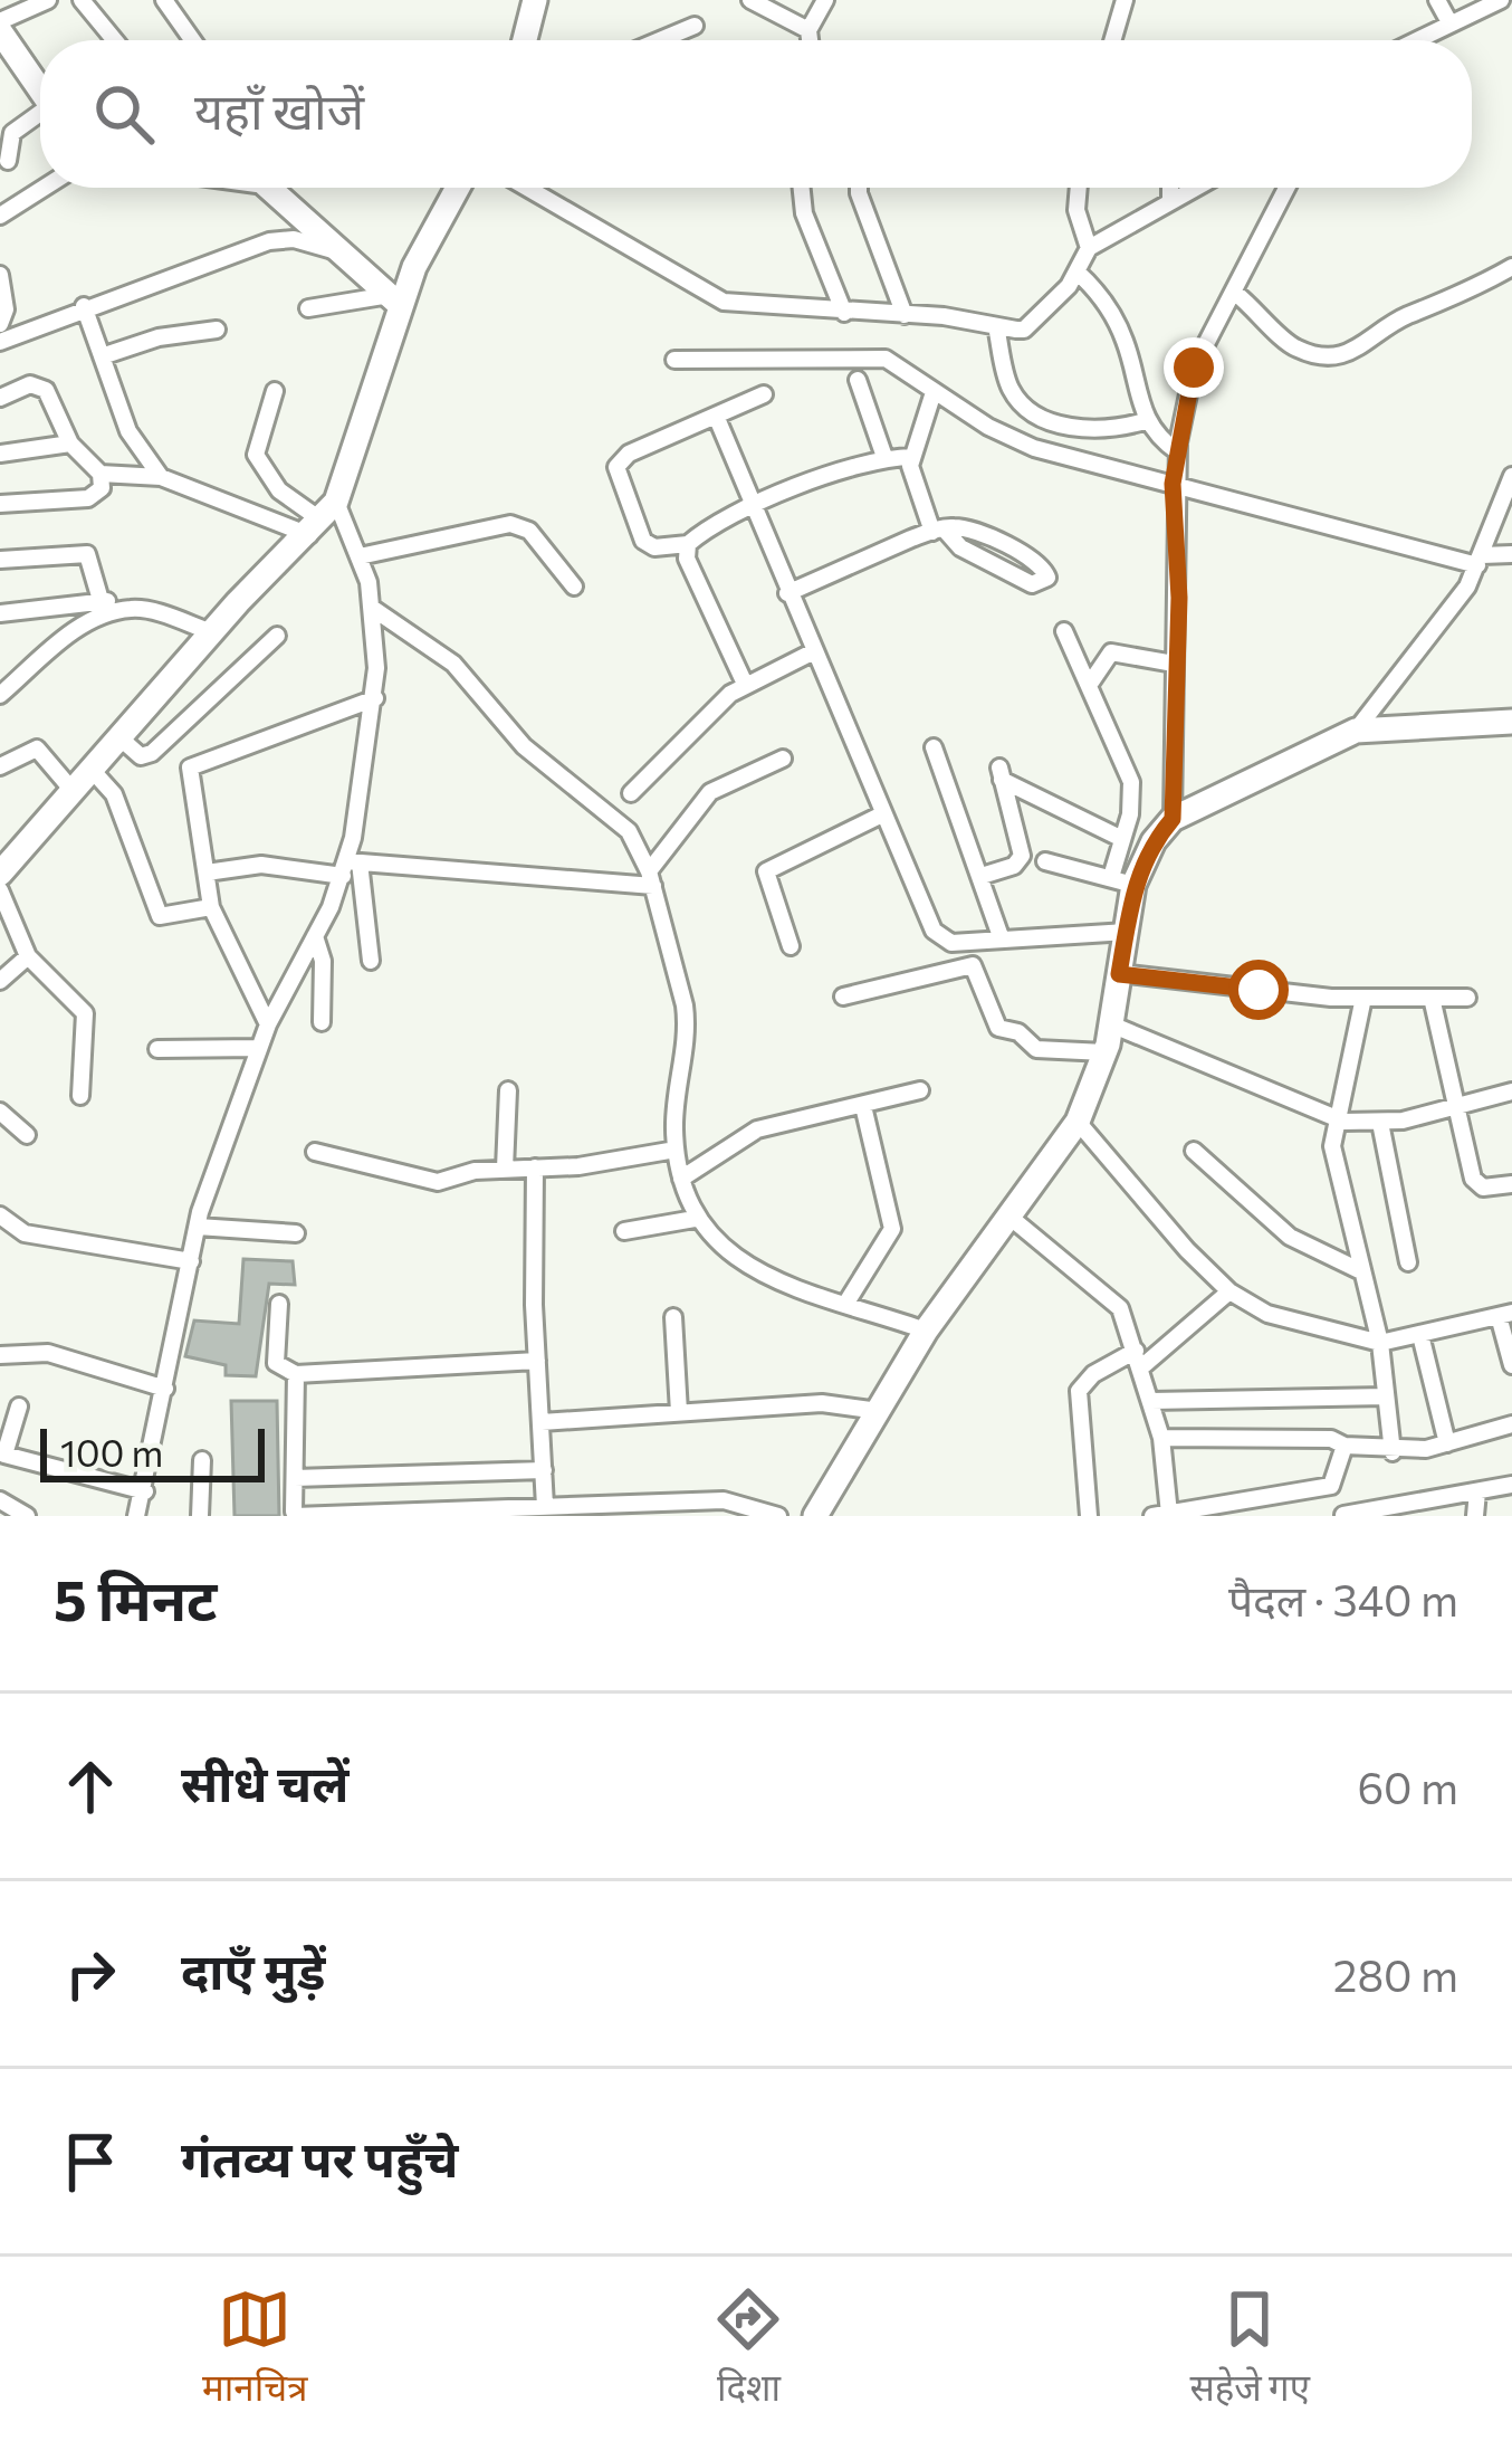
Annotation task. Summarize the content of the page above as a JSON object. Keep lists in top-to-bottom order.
{
  "scale_bar": "100 m",
  "page": {
    "search": "यहाँ खोजें",
    "scale": "100 m",
    "heading": ["5 मिनट", "पैदल · 340 m"],
    "list": [
      ["सीधे चलें", "60 m"],
      ["दाएँ मुड़ें", "280 m"],
      "गंतव्य पर पहुँचे"
    ],
    "nav": ["मानचित्र", "दिशा", "सहेजे गए"]
  }
}
